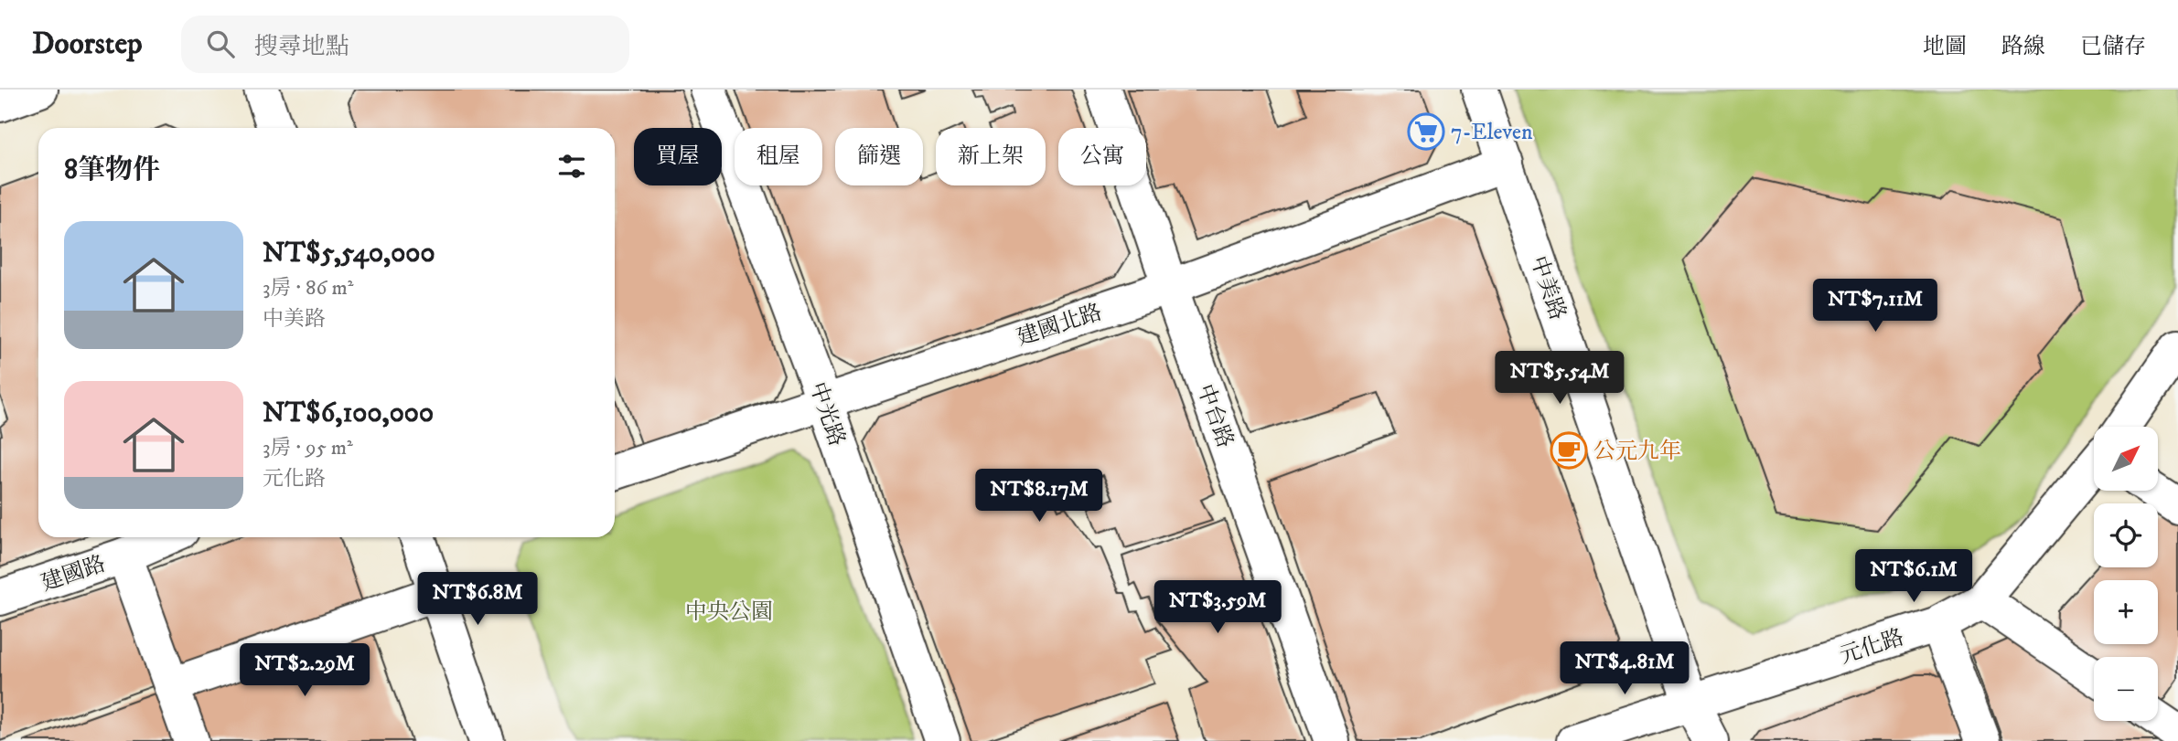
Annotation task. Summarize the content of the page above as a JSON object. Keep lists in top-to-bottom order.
{
  "streets": {
    "street": [
      "中美路",
      "建國北路",
      "中光路",
      "中台路",
      "建國路",
      "元化路"
    ]
  },
  "crossings": [
    ["中美路", "建國北路"],
    ["中美路", "元化路"],
    ["建國北路", "中光路"],
    ["建國北路", "中台路"]
  ],
  "parks": ["中央公園"],
  "places": {
    "supermarket": ["7-Eleven"],
    "cafe": ["公元九年"]
  },
  "north": "top right",
  "page": {
    "header": "Doorstep",
    "search": "搜尋地點",
    "nav": ["地圖", "路線", "已儲存"],
    "chip": [
      "買屋",
      "租屋",
      "篩選",
      "新上架",
      "公寓"
    ],
    "heading": "8筆物件",
    "list": [
      {
        "name": "NT$5,540,000",
        "note": "3房 · 86 m² · 中美路"
      },
      {
        "name": "NT$6,100,000",
        "note": "3房 · 95 m² · 元化路"
      }
    ],
    "price": [
      "NT$7.11M",
      "NT$5.54M",
      "NT$8.17M",
      "NT$6.1M",
      "NT$6.8M",
      "NT$3.59M",
      "NT$4.81M",
      "NT$2.29M"
    ],
    "map_buttons": ["+", "−"]
  }
}
